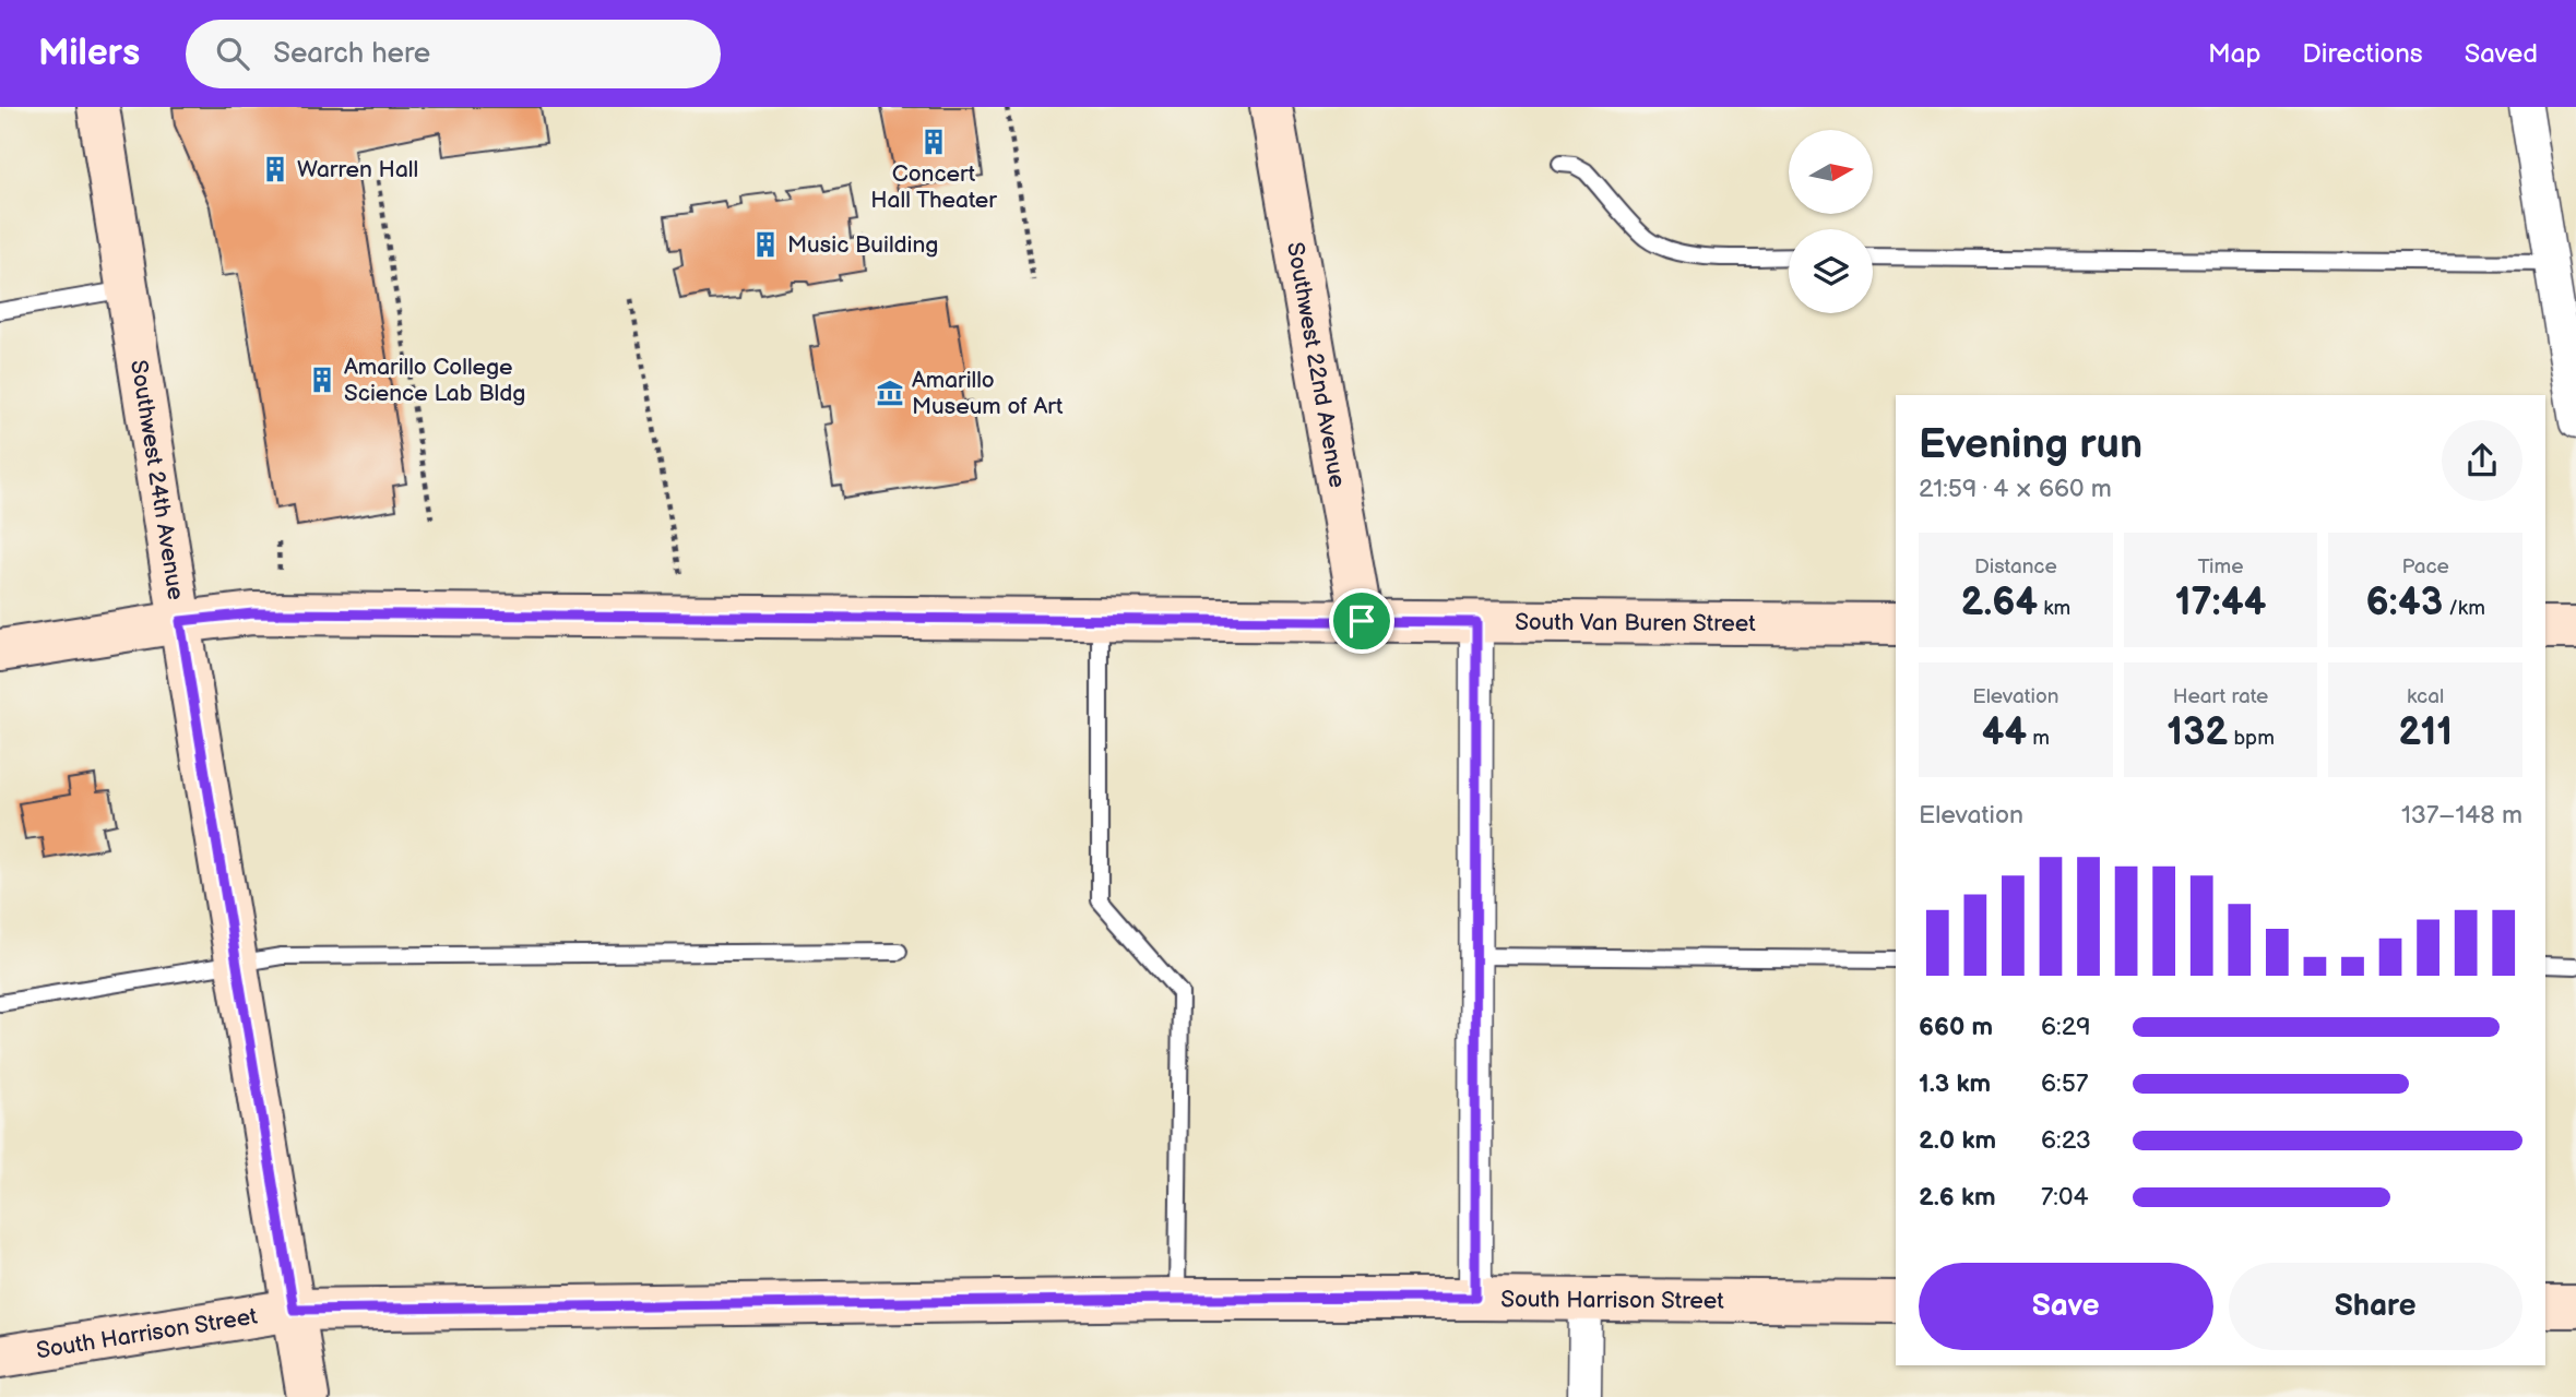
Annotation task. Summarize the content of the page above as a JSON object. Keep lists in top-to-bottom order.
{
  "streets": {
    "main road": [
      "Southwest 22nd Avenue",
      "Southwest 24th Avenue",
      "South Van Buren Street",
      "South Harrison Street"
    ]
  },
  "crossings": [
    ["Southwest 22nd Avenue", "South Van Buren Street"],
    ["Southwest 24th Avenue", "South Van Buren Street"],
    ["Southwest 24th Avenue", "South Harrison Street"]
  ],
  "places": {
    "building": [
      "Concert Hall Theater",
      "Warren Hall",
      "Music Building",
      "Amarillo College Science Lab Bldg"
    ],
    "museum": ["Amarillo Museum of Art"]
  },
  "north": "right",
  "page": {
    "header": "Milers",
    "search": "Search here",
    "nav": ["Map", "Directions", "Saved"],
    "heading": ["Evening run", "21:59 · 4 × 660 m"],
    "stats": [
      ["Distance", "2.64 km"],
      ["Time", "17:44"],
      ["Pace", "6:43 /km"],
      ["Elevation", "44 m"],
      ["Heart rate", "132 bpm"],
      ["kcal", "211"]
    ],
    "chart": ["Elevation", "137–148 m"],
    "list": [
      {
        "name": "660 m",
        "note": "6:29"
      },
      {
        "name": "1.3 km",
        "note": "6:57"
      },
      {
        "name": "2.0 km",
        "note": "6:23"
      },
      {
        "name": "2.6 km",
        "note": "7:04"
      }
    ],
    "buttons": ["Save", "Share"]
  }
}
